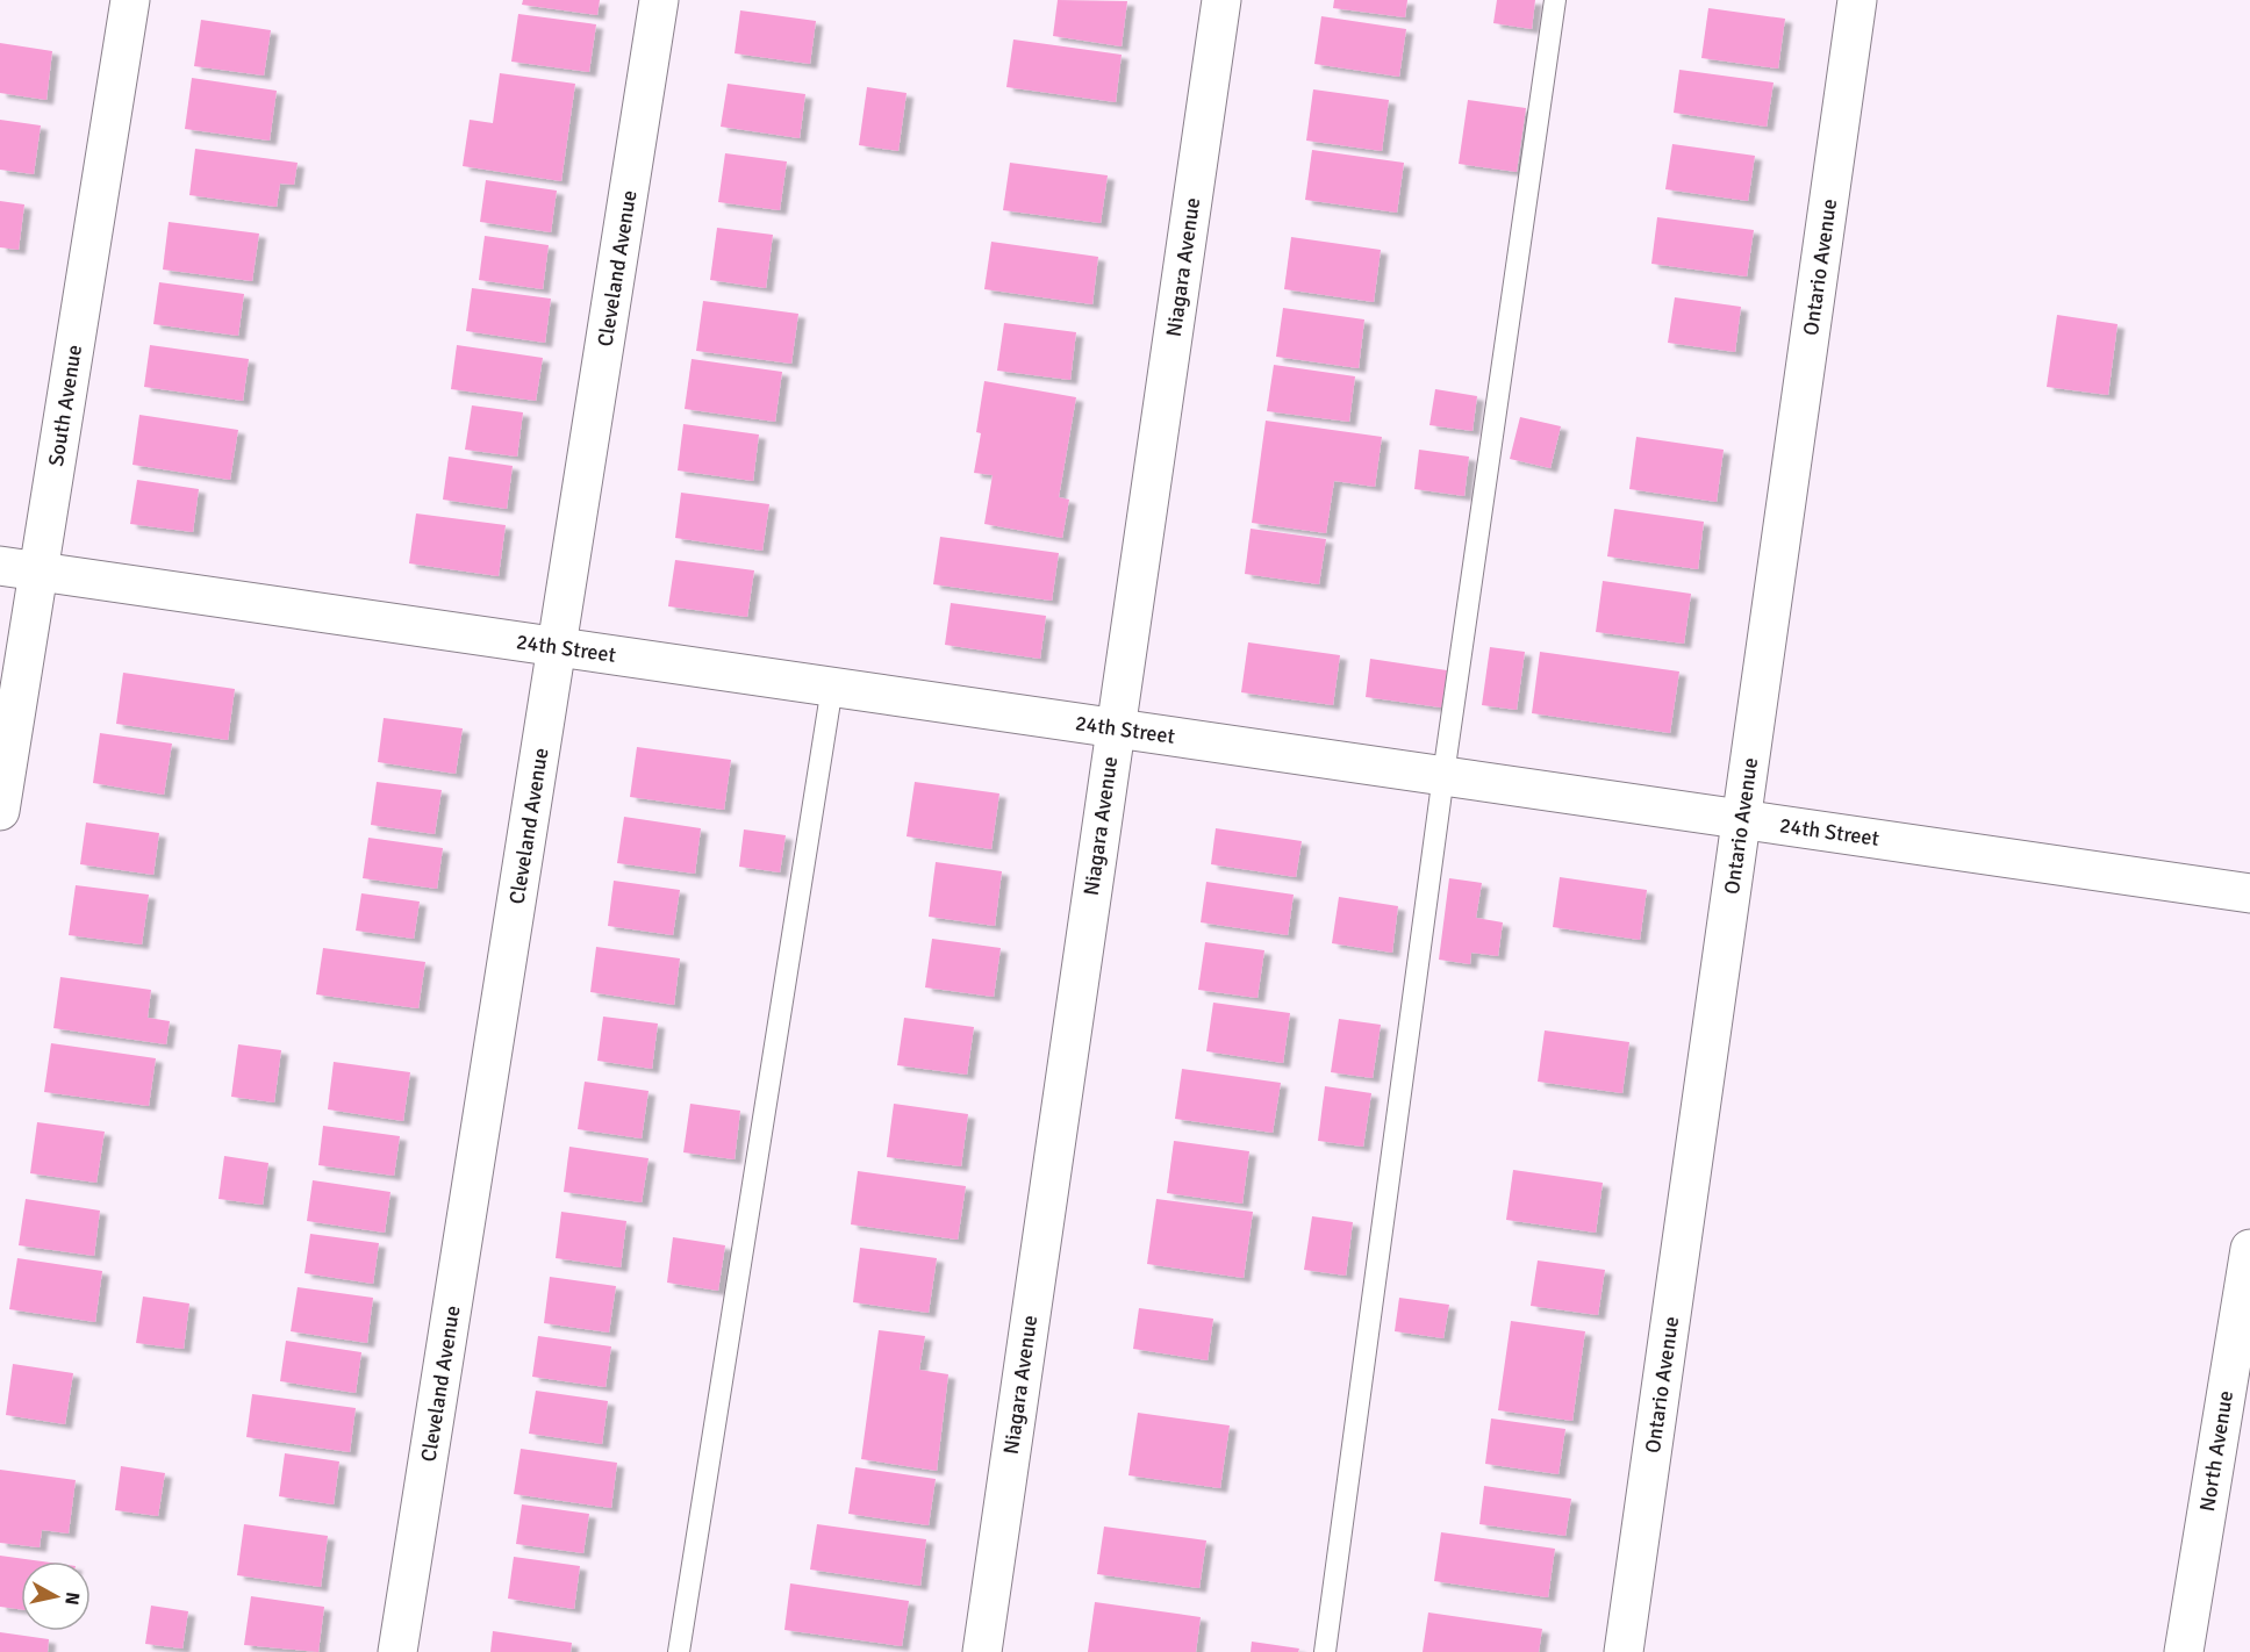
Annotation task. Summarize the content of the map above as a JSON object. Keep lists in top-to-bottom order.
{
  "streets": {
    "street": [
      "Niagara Avenue",
      "Ontario Avenue",
      "Cleveland Avenue",
      "South Avenue",
      "24th Street",
      "North Avenue"
    ]
  },
  "crossings": [
    ["Niagara Avenue", "24th Street"],
    ["Ontario Avenue", "24th Street"],
    ["Cleveland Avenue", "24th Street"],
    ["South Avenue", "24th Street"]
  ],
  "north": "right"
}
